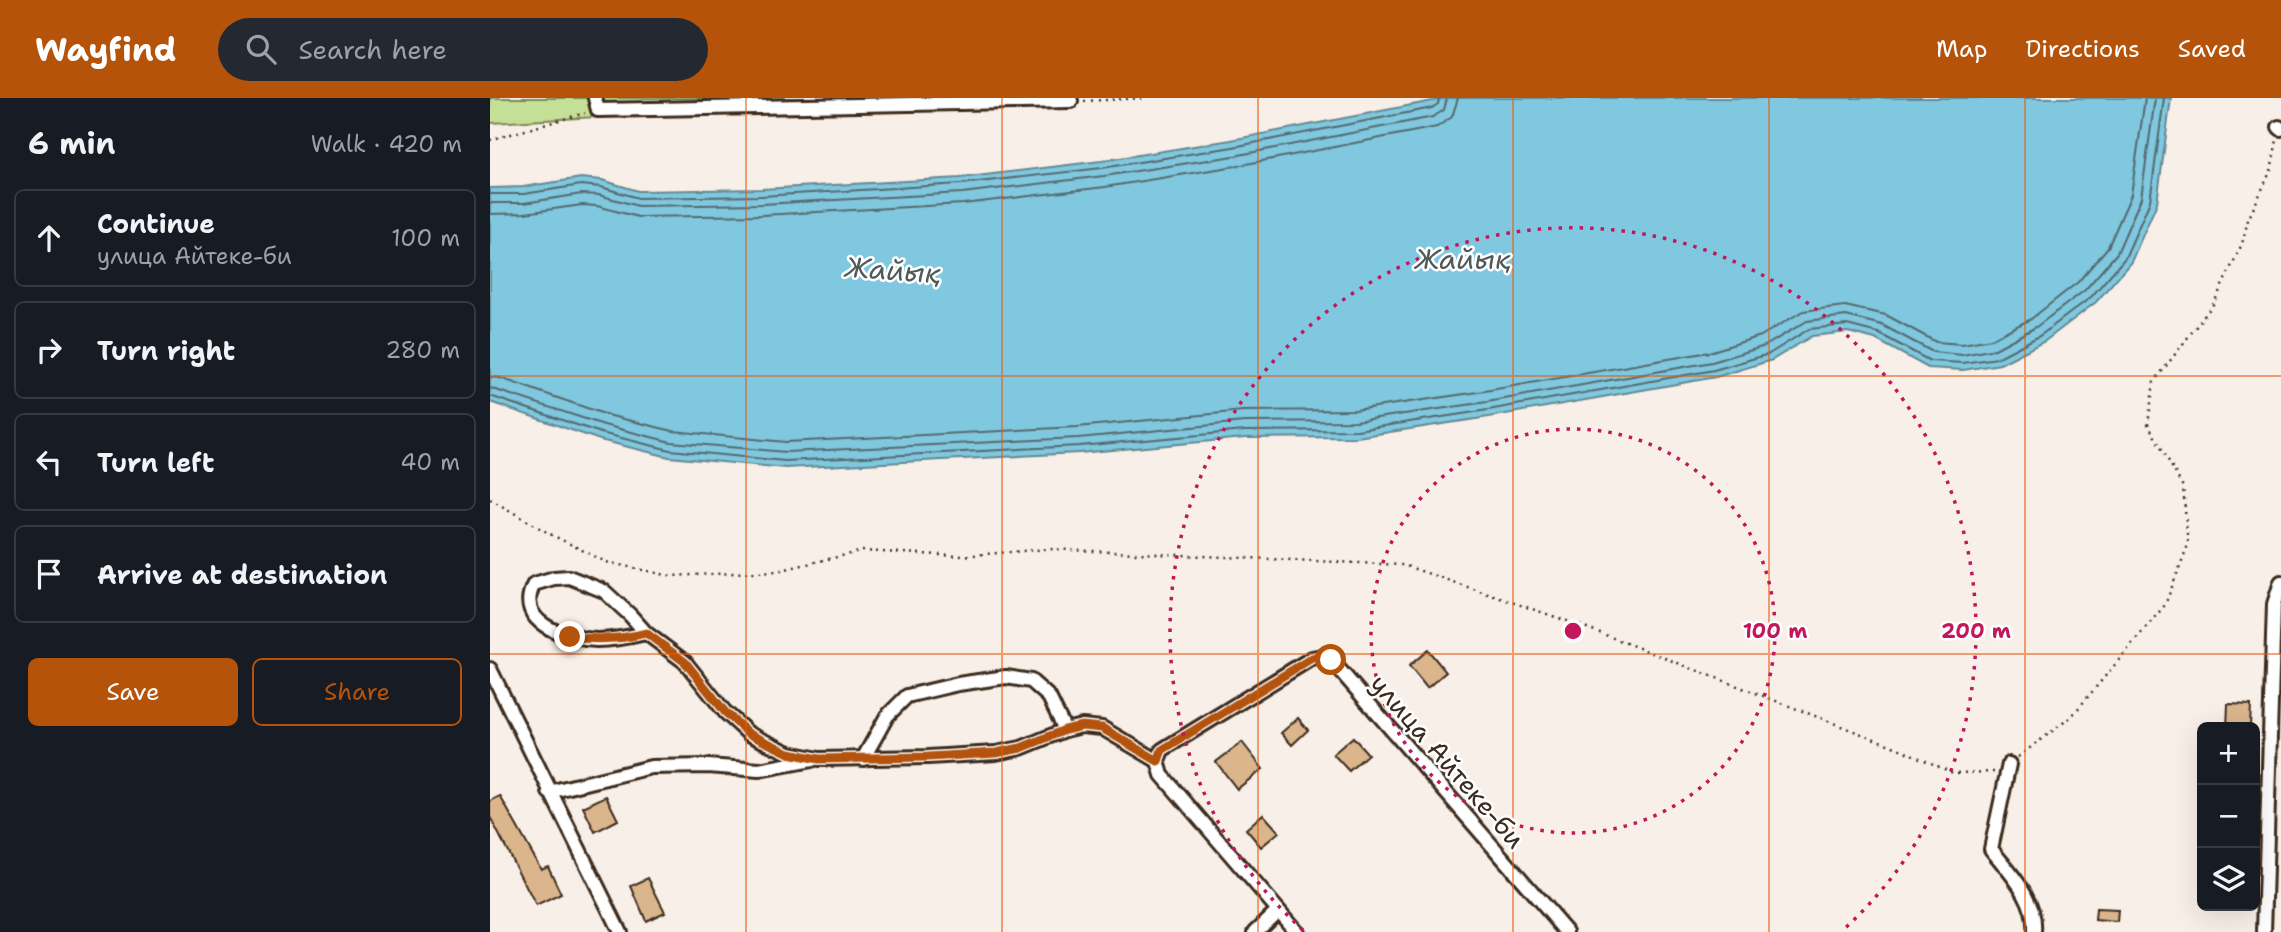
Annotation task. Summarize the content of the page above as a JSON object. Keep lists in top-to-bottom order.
{
  "streets": {
    "street": ["улица Айтеке-би"]
  },
  "water": ["Жайық"],
  "page": {
    "header": "Wayfind",
    "search": "Search here",
    "nav": ["Map", "Directions", "Saved"],
    "heading": ["6 min", "Walk · 420 m"],
    "list": [
      ["Continue", "улица Айтеке-би", "100 m"],
      ["Turn right", "280 m"],
      ["Turn left", "40 m"],
      "Arrive at destination"
    ],
    "buttons": ["Save", "Share"],
    "map_buttons": ["+", "−"]
  },
  "rings": ["100 m", "200 m"]
}
